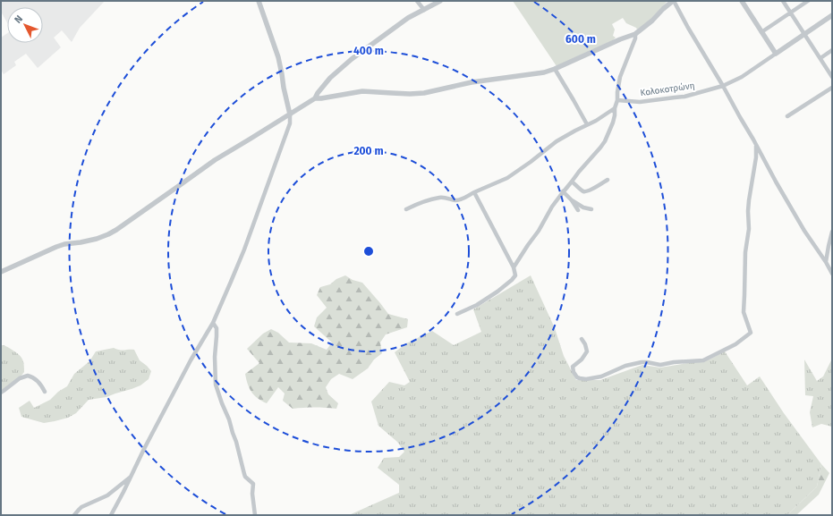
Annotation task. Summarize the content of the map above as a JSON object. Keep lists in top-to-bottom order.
{
  "streets": {
    "street": ["Κολοκοτρώνη"]
  },
  "north": "top left",
  "rings": ["600 m", "400 m", "200 m"]
}
